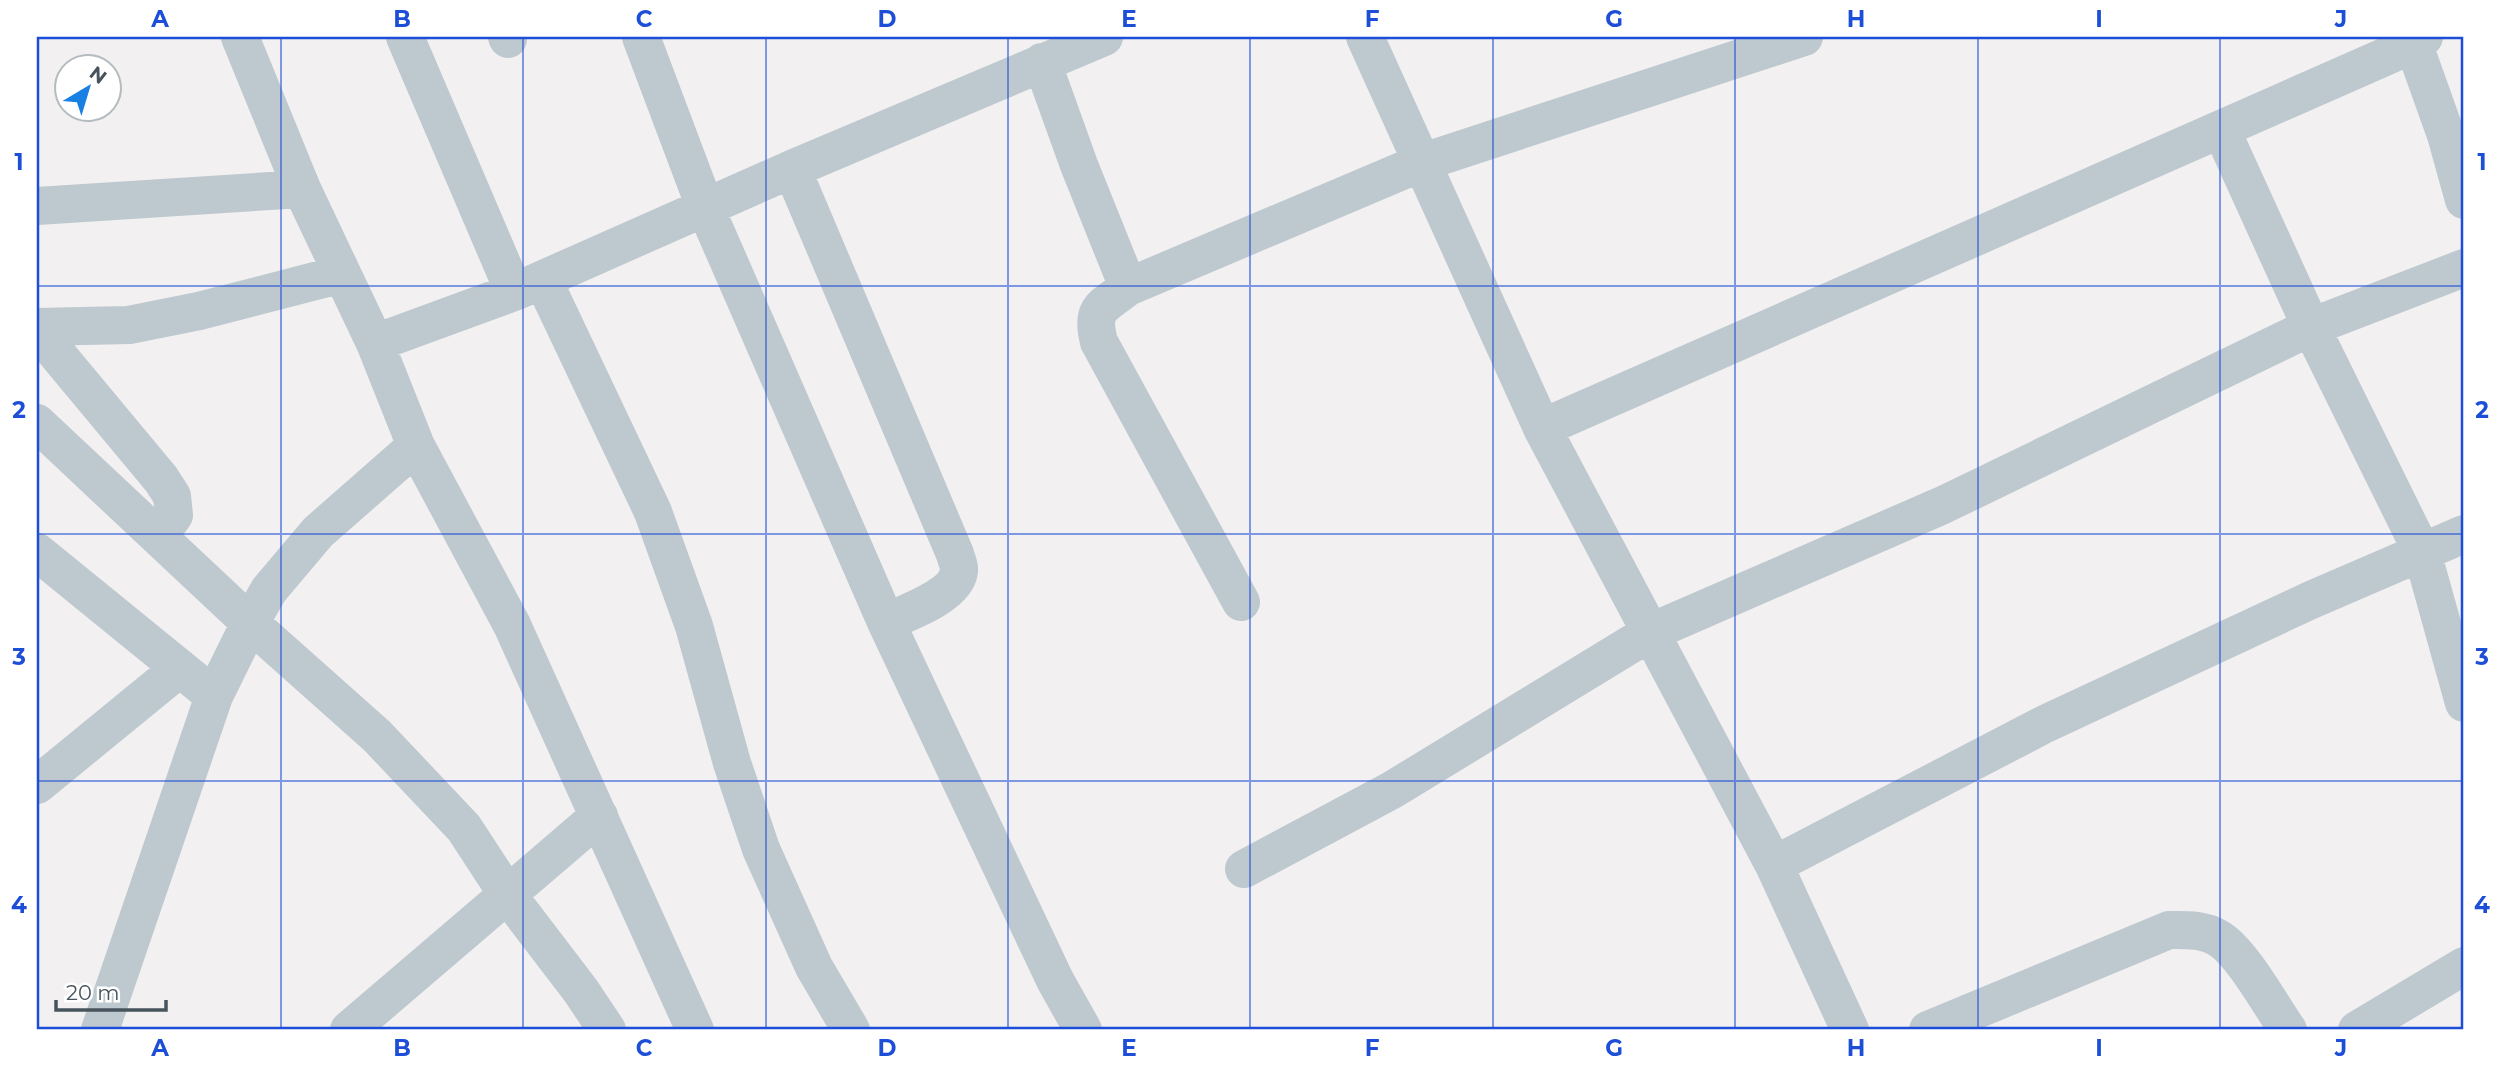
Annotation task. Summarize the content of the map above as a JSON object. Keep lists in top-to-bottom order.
{
  "scale_bar": "20 m",
  "north": "top right",
  "grid": {
    "columns": [
      "A",
      "B",
      "C",
      "D",
      "E",
      "F",
      "G",
      "H",
      "I",
      "J"
    ],
    "rows": [
      "1",
      "2",
      "3",
      "4"
    ]
  }
}
